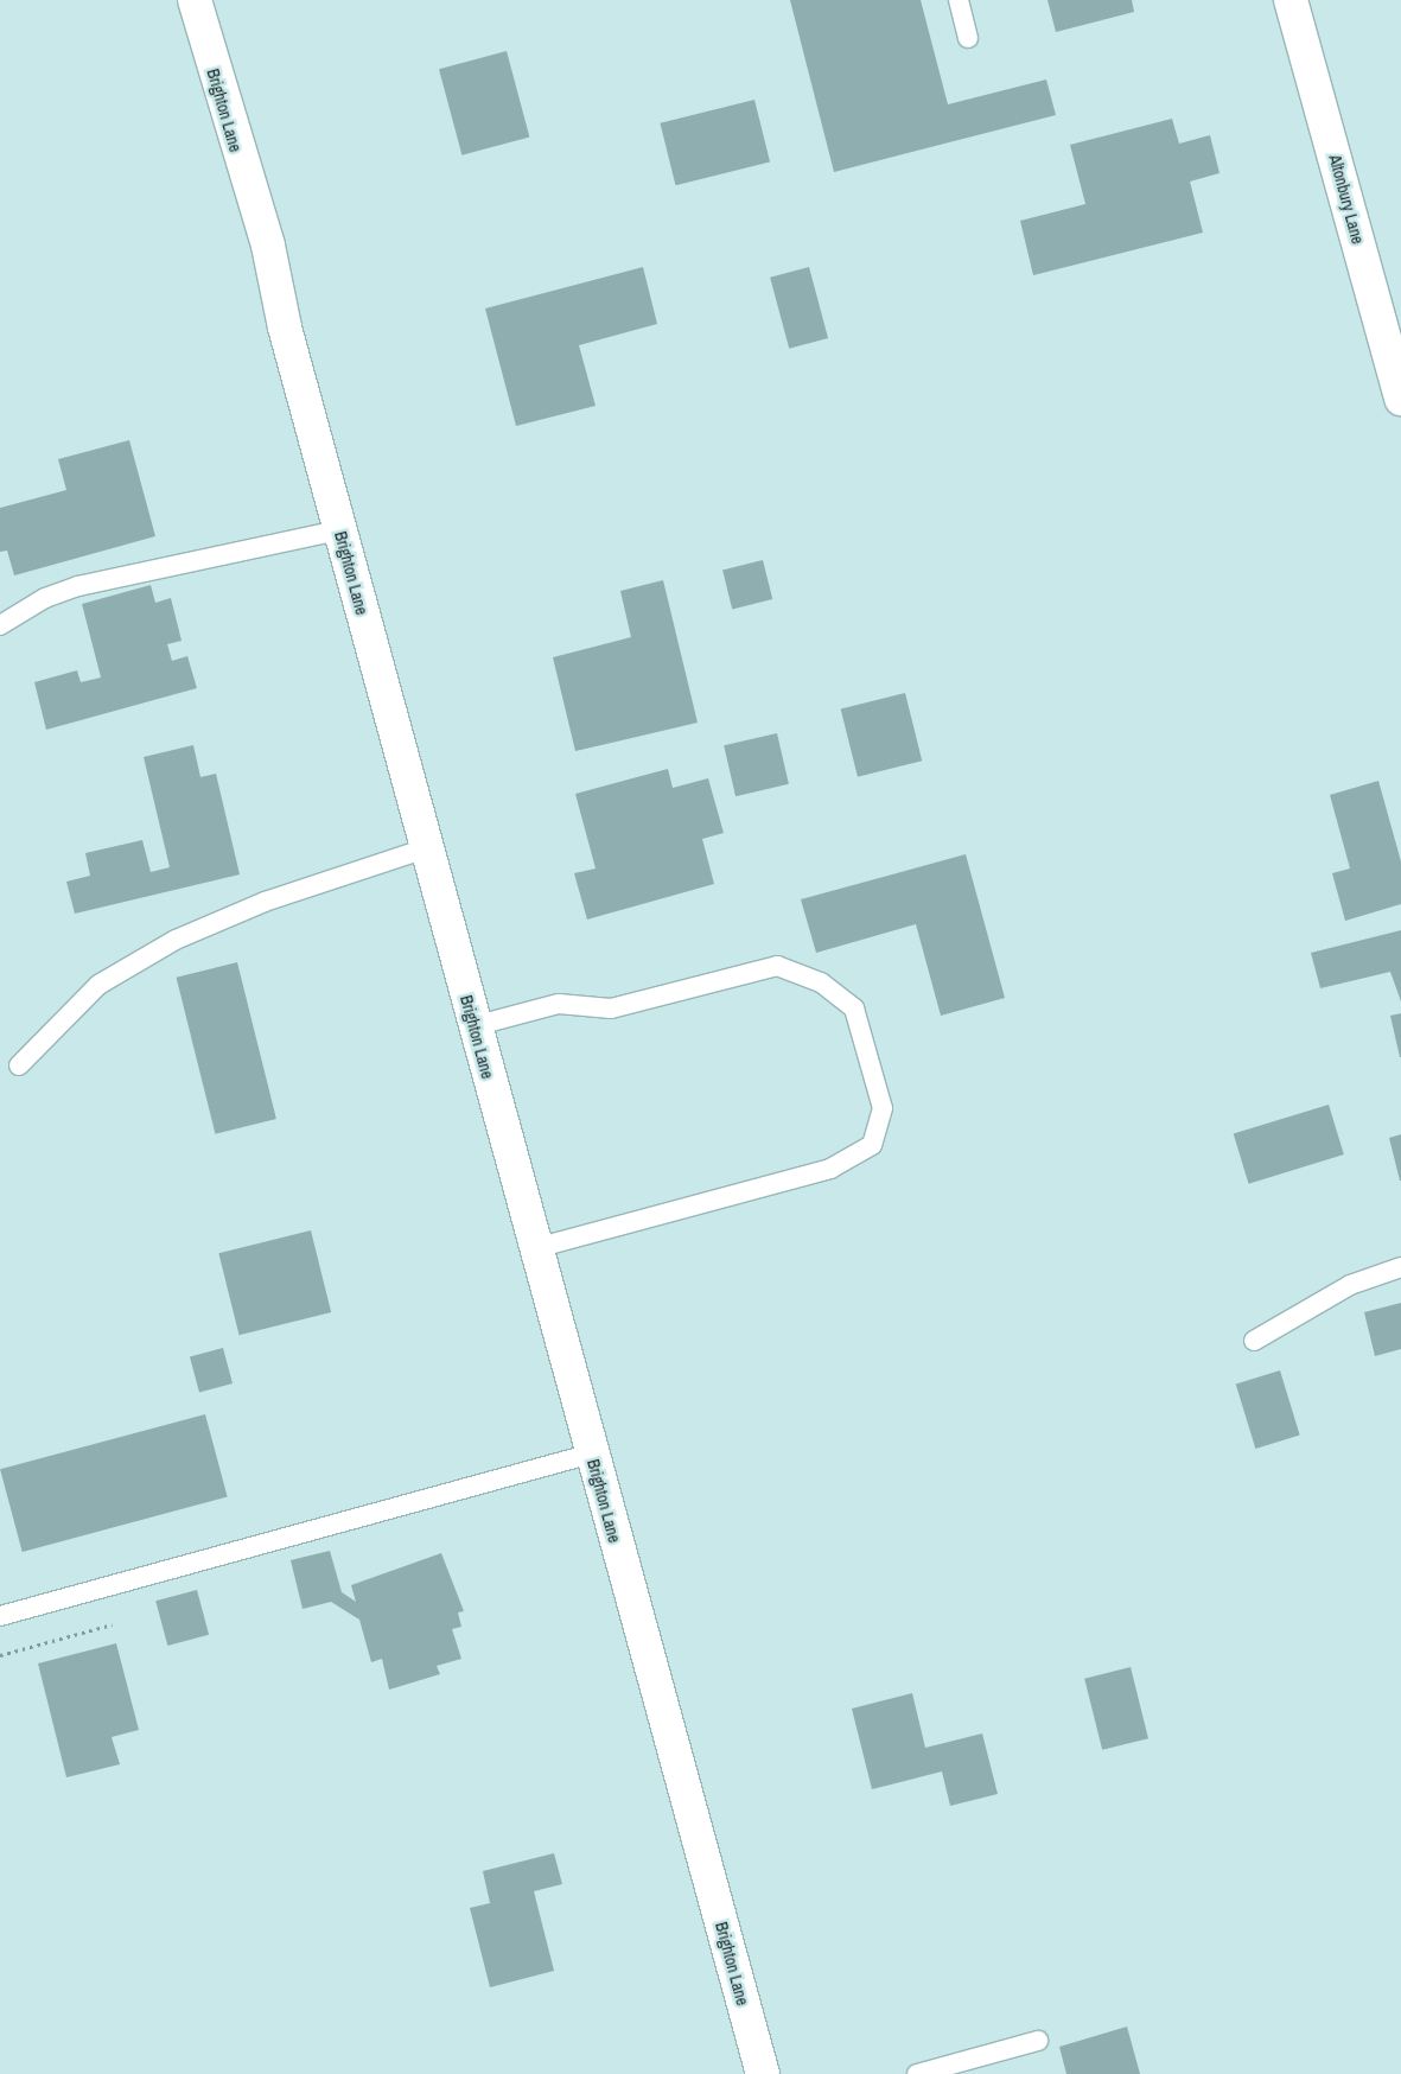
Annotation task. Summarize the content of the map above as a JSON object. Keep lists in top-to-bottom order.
{
  "streets": {
    "street": ["Brighton Lane", "Altonbury Lane"]
  }
}
